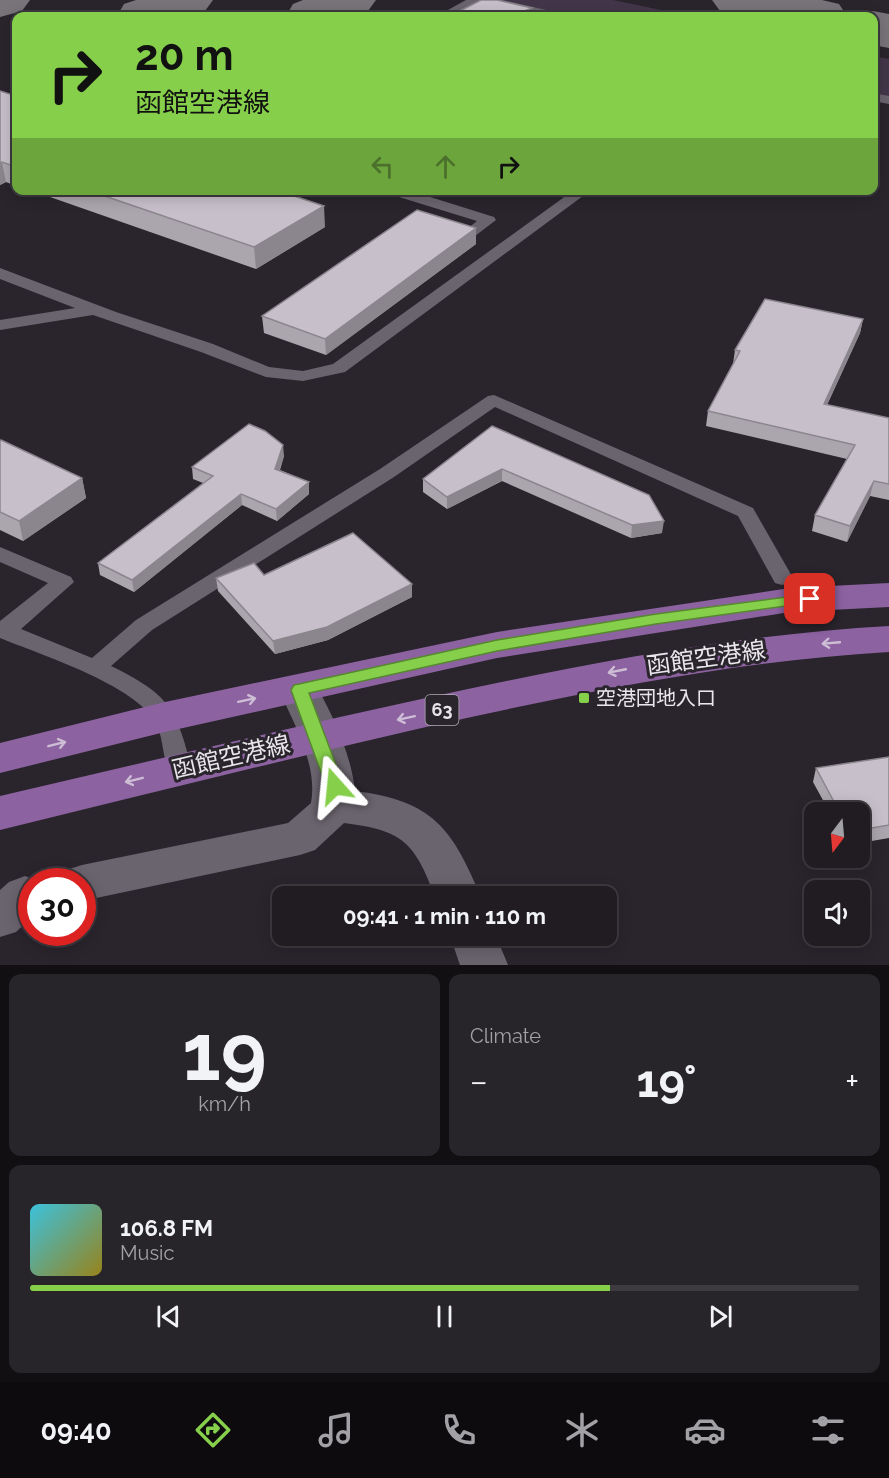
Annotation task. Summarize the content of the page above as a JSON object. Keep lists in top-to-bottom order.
{
  "streets": {
    "main road": ["函館空港線", "63"]
  },
  "places": {
    "transit": ["空港団地入口"]
  },
  "north": "bottom",
  "page": {
    "turn": ["20 m", "函館空港線"],
    "limit": "30",
    "trip": "09:41 · 1 min · 110 m",
    "tile": [
      ["19", "km/h"],
      "Climate"
    ],
    "heat": ["−", "19°", "+"],
    "song": ["106.8 FM", "Music"],
    "tabs": "09:40"
  }
}
